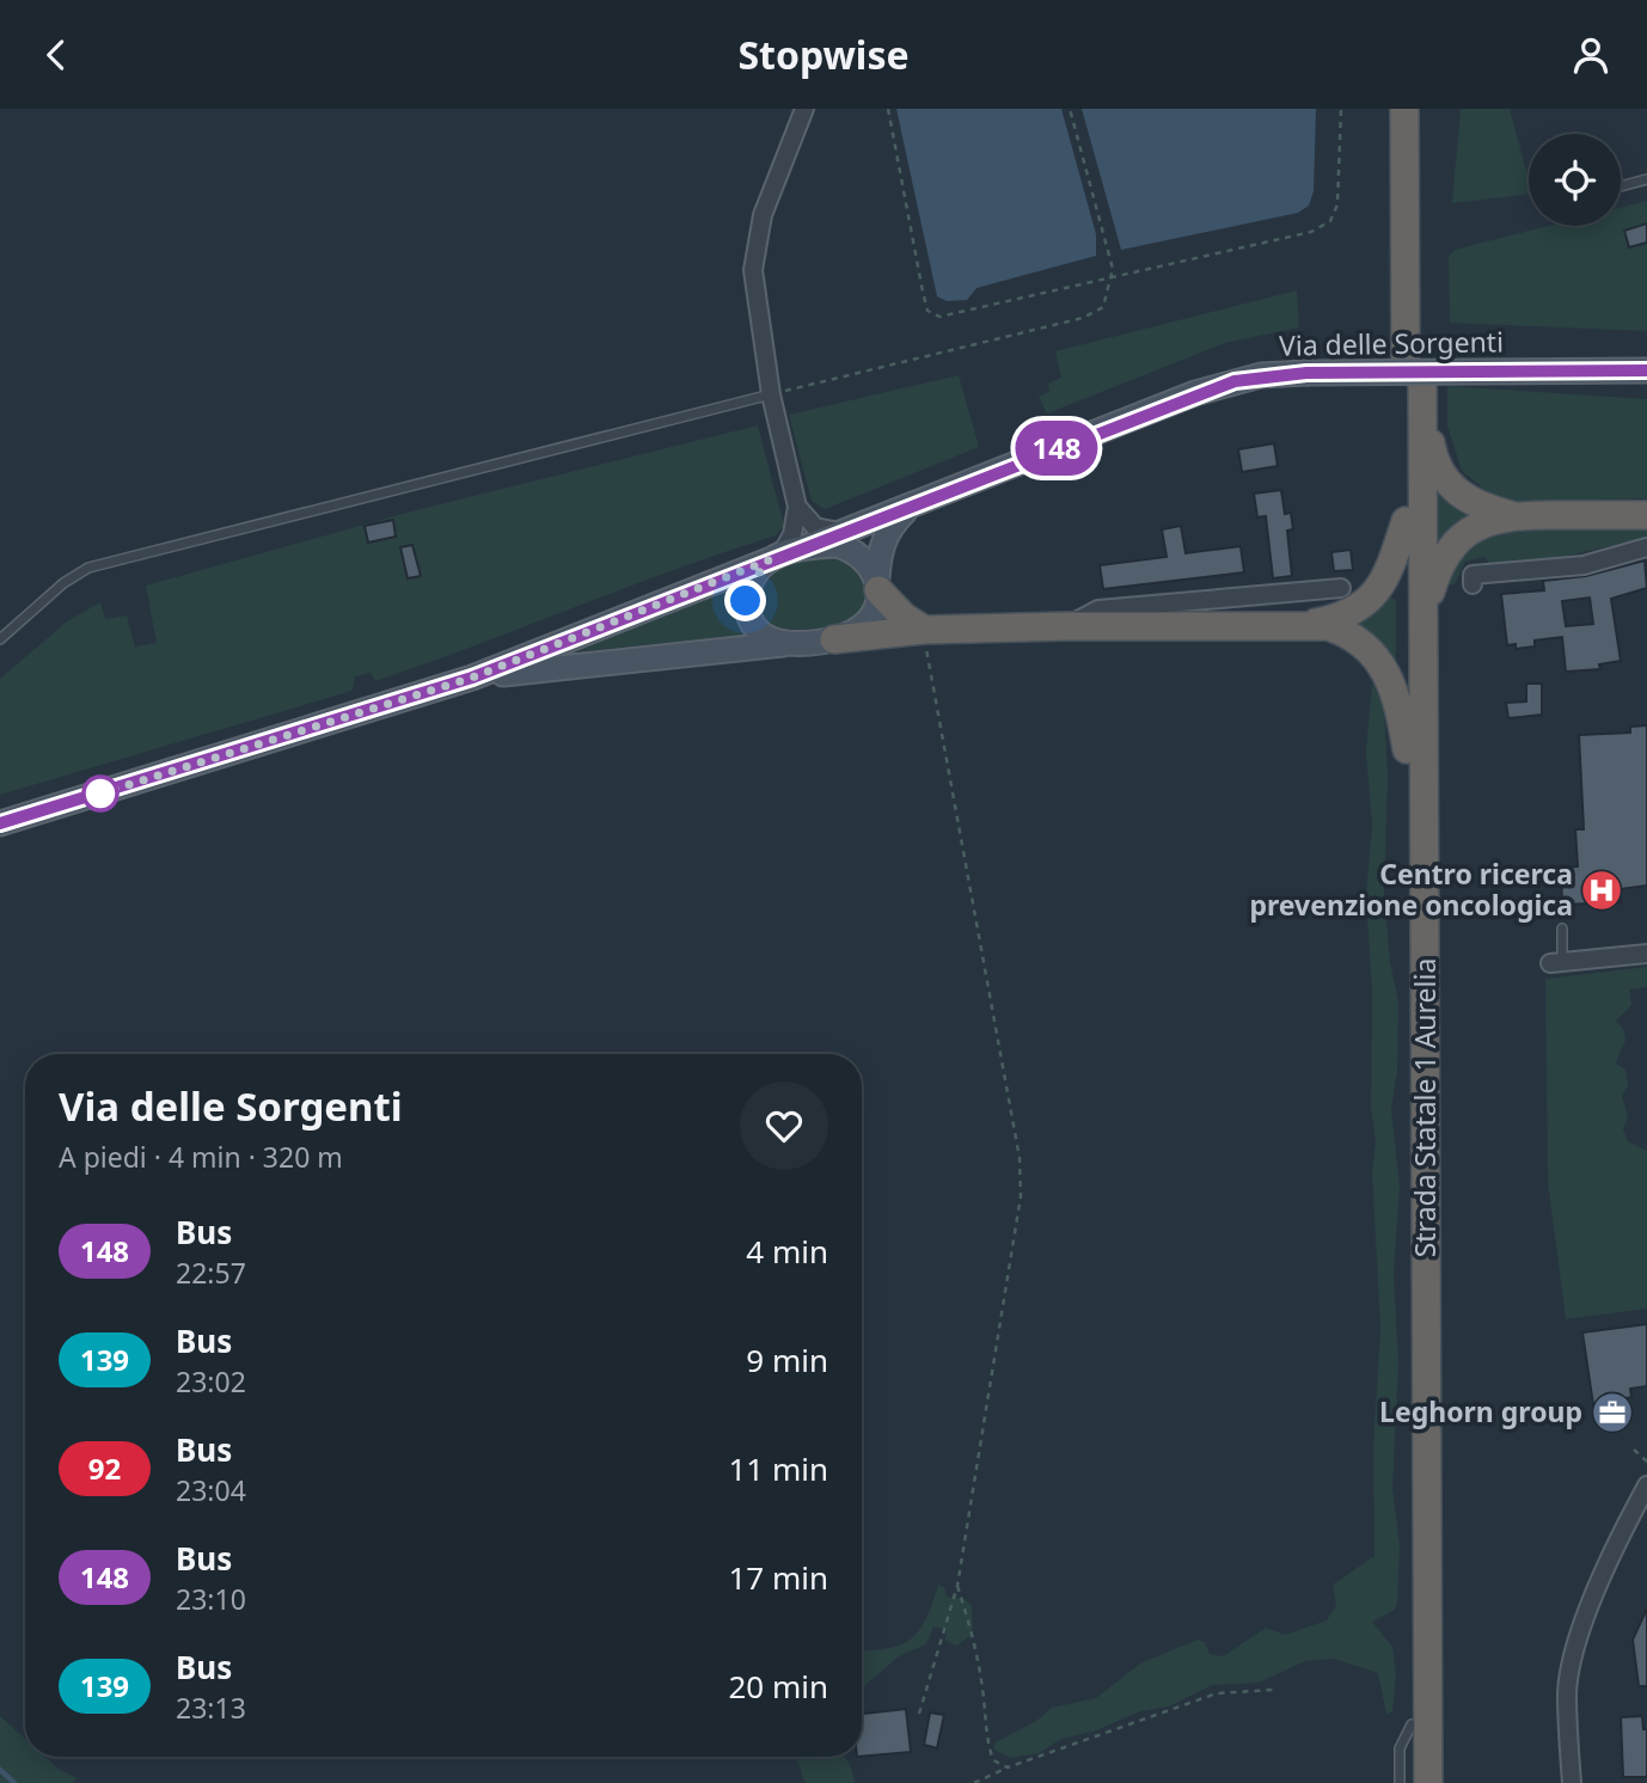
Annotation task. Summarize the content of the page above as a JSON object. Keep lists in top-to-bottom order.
{
  "streets": {
    "highway": ["Strada Statale 1 Aurelia"],
    "main road": ["Via delle Sorgenti"]
  },
  "places": {
    "hospital": ["Centro ricerca prevenzione oncologica"],
    "office": ["Leghorn group"]
  },
  "lines": ["bus line 148"],
  "page": {
    "header": "Stopwise",
    "on_map": "148",
    "heading": ["Via delle Sorgenti", "A piedi · 4 min · 320 m"],
    "list": [
      {
        "mark": "148",
        "name": "Bus",
        "note": "22:57",
        "value": "4 min"
      },
      {
        "mark": "139",
        "name": "Bus",
        "note": "23:02",
        "value": "9 min"
      },
      {
        "mark": "92",
        "name": "Bus",
        "note": "23:04",
        "value": "11 min"
      },
      {
        "mark": "148",
        "name": "Bus",
        "note": "23:10",
        "value": "17 min"
      },
      {
        "mark": "139",
        "name": "Bus",
        "note": "23:13",
        "value": "20 min"
      }
    ]
  }
}
